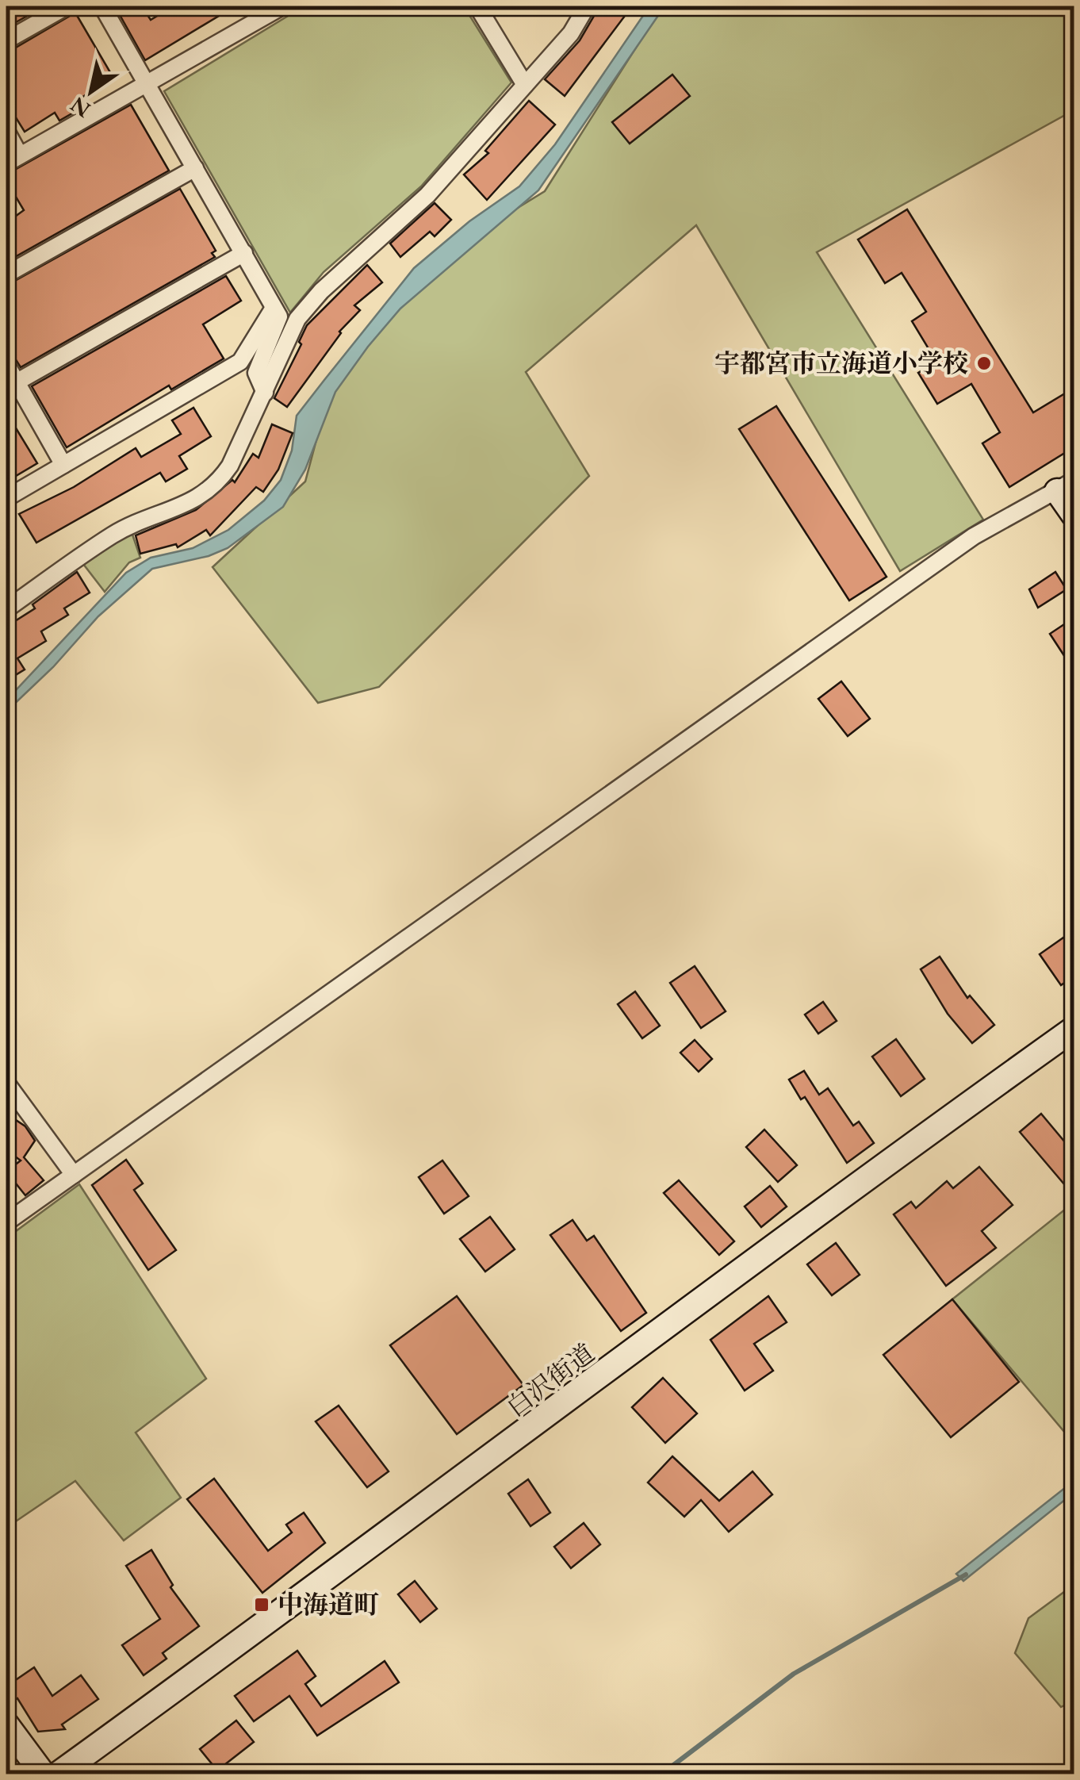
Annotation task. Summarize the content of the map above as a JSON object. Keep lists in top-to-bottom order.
{
  "streets": {
    "main road": ["白沢街道"]
  },
  "places": {
    "other": ["宇都宮市立海道小学校"],
    "transit": ["中海道町"]
  },
  "north": "bottom left"
}
